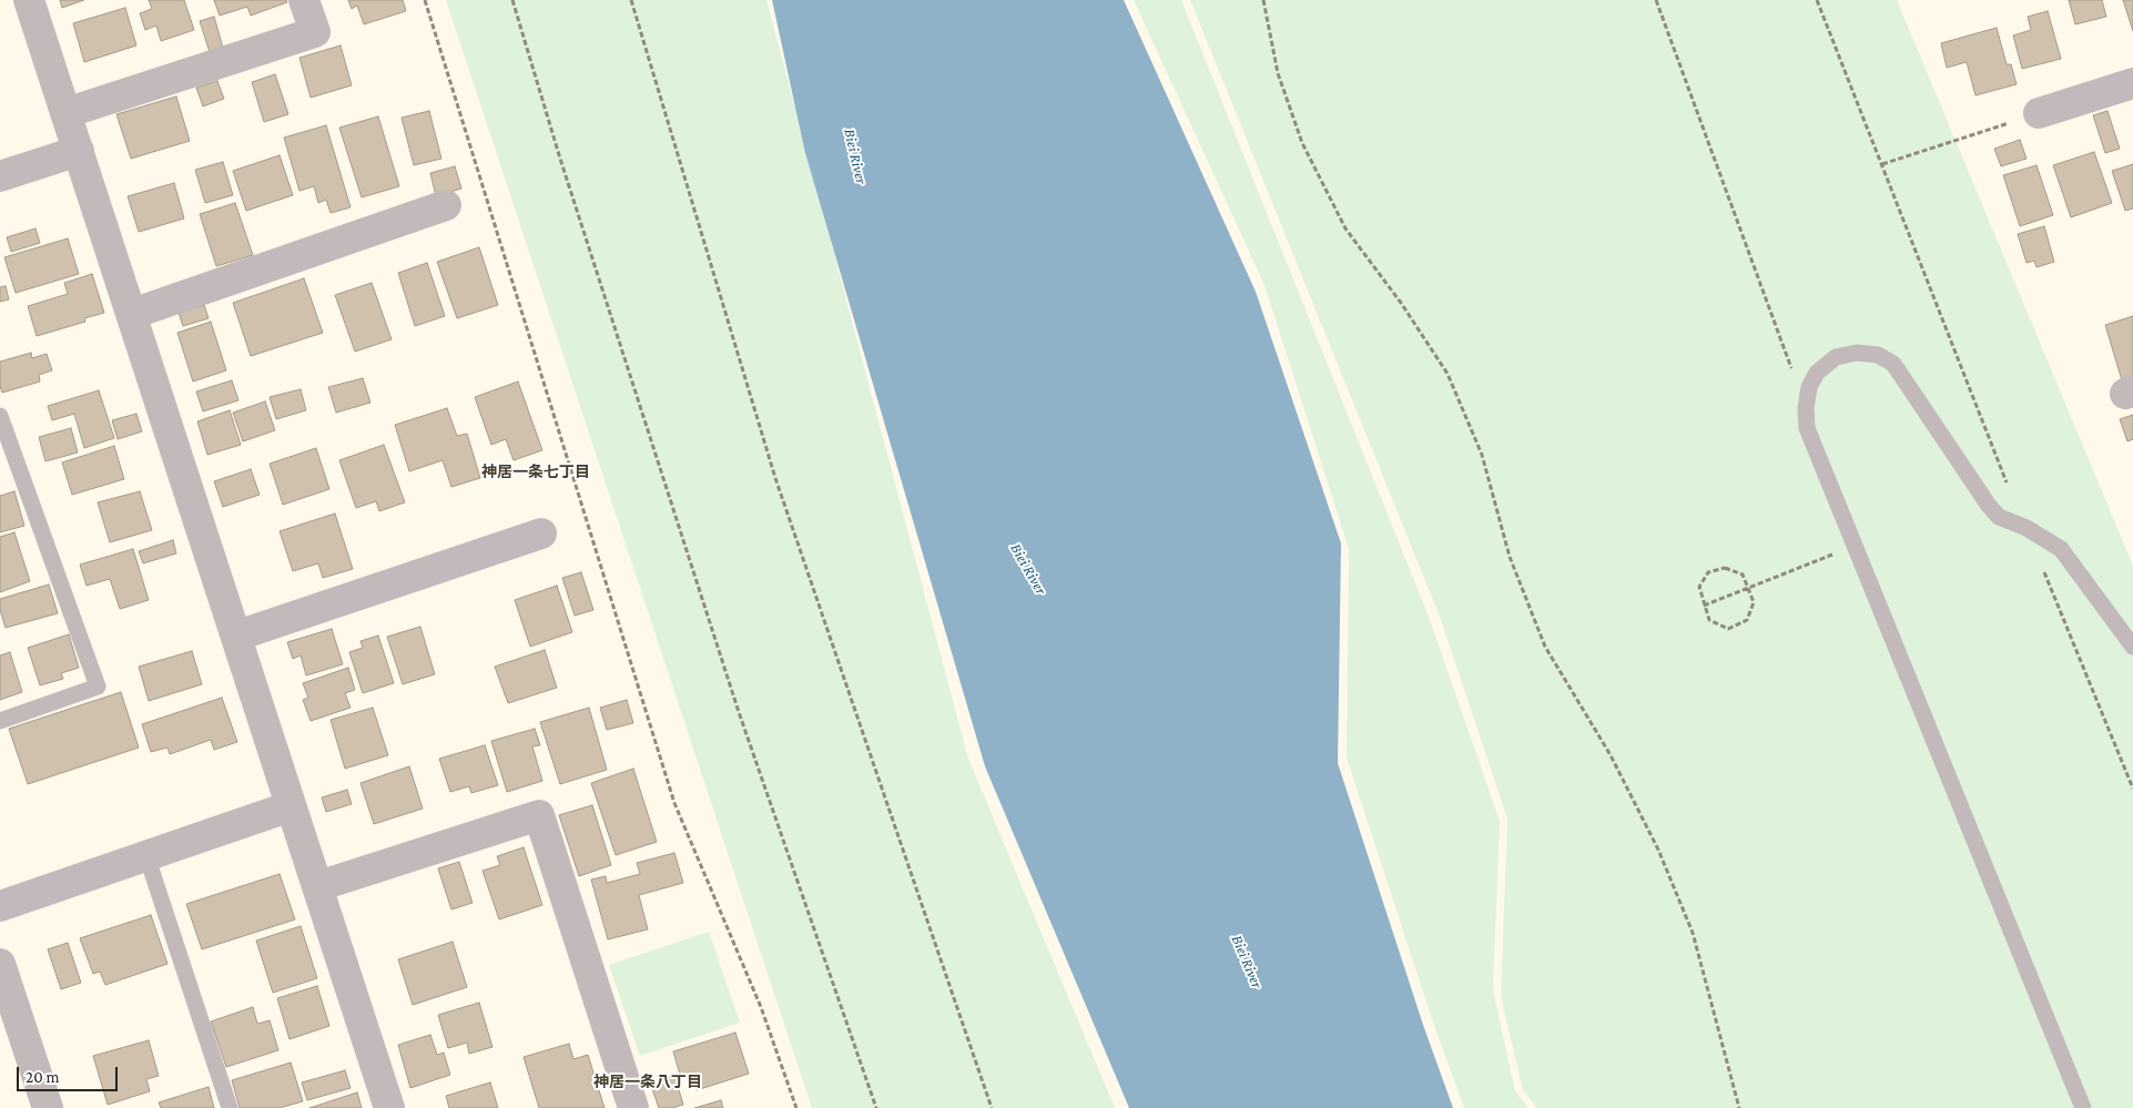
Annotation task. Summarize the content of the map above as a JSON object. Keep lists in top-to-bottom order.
{
  "districts": ["神居一条七丁目", "神居一条八丁目"],
  "water": ["Biei River"],
  "scale_bar": "20 m"
}
